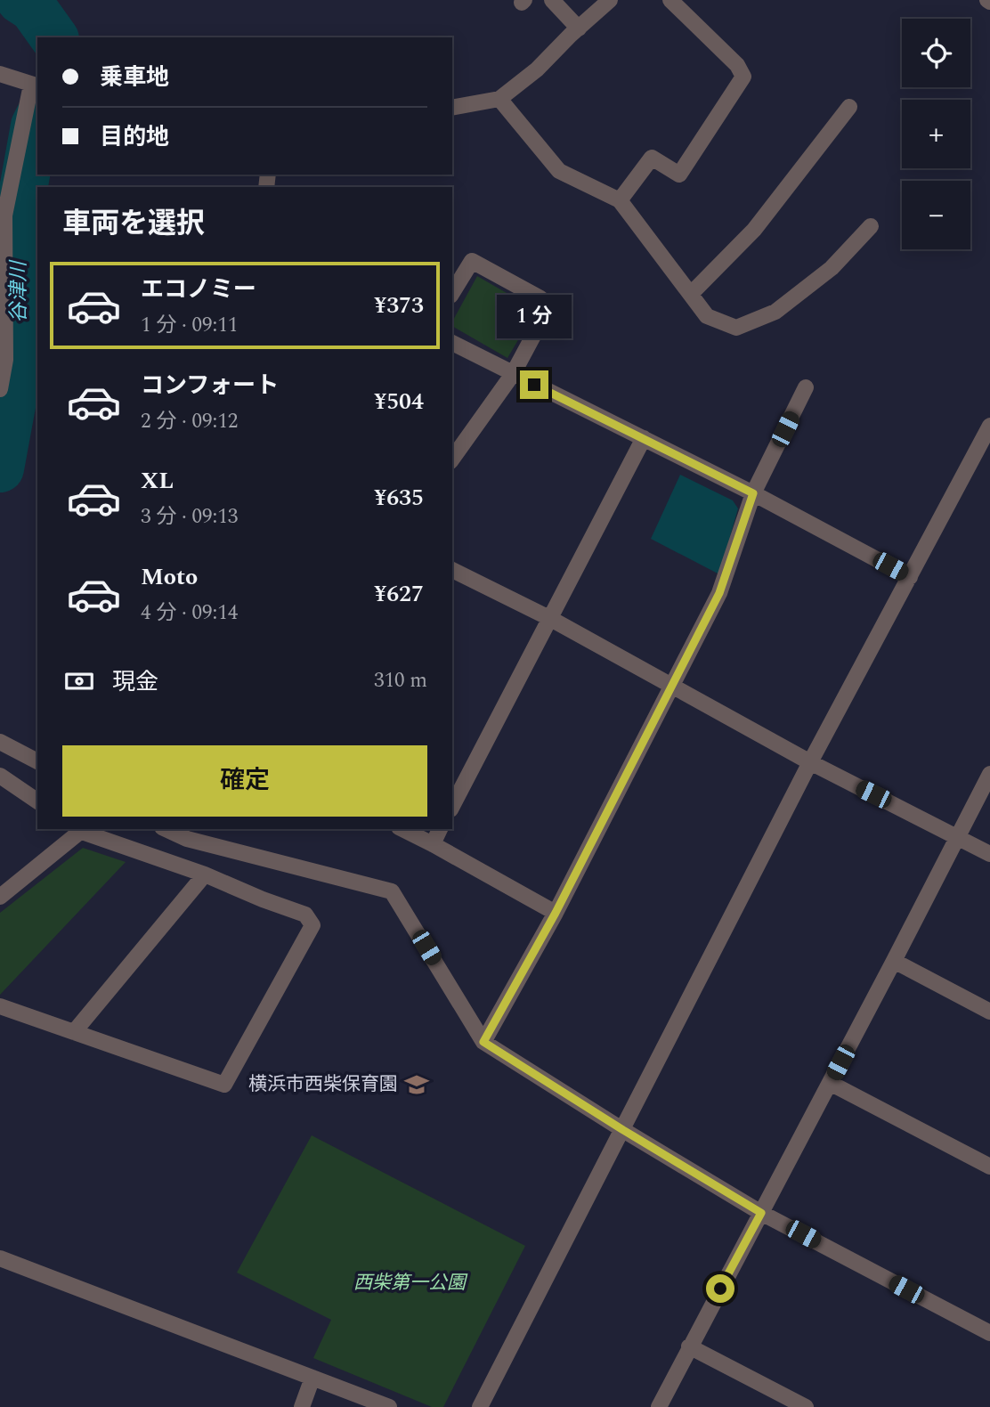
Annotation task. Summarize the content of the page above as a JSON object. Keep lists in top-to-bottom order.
{
  "water": ["谷津川"],
  "parks": ["西柴第一公園"],
  "places": {
    "school or university": ["横浜市西柴保育園"]
  },
  "page": {
    "map_buttons": ["+", "−"],
    "banner": ["乗車地", "目的地"],
    "heading": "車両を選択",
    "list": [
      {
        "name": "エコノミー",
        "note": "1 分 · 09:11",
        "value": "¥373"
      },
      {
        "name": "コンフォート",
        "note": "2 分 · 09:12",
        "value": "¥504"
      },
      {
        "name": "XL",
        "note": "3 分 · 09:13",
        "value": "¥635"
      },
      {
        "name": "Moto",
        "note": "4 分 · 09:14",
        "value": "¥627"
      }
    ],
    "bubble": "1 分",
    "pay": ["現金", "310 m"],
    "buttons": "確定"
  }
}
